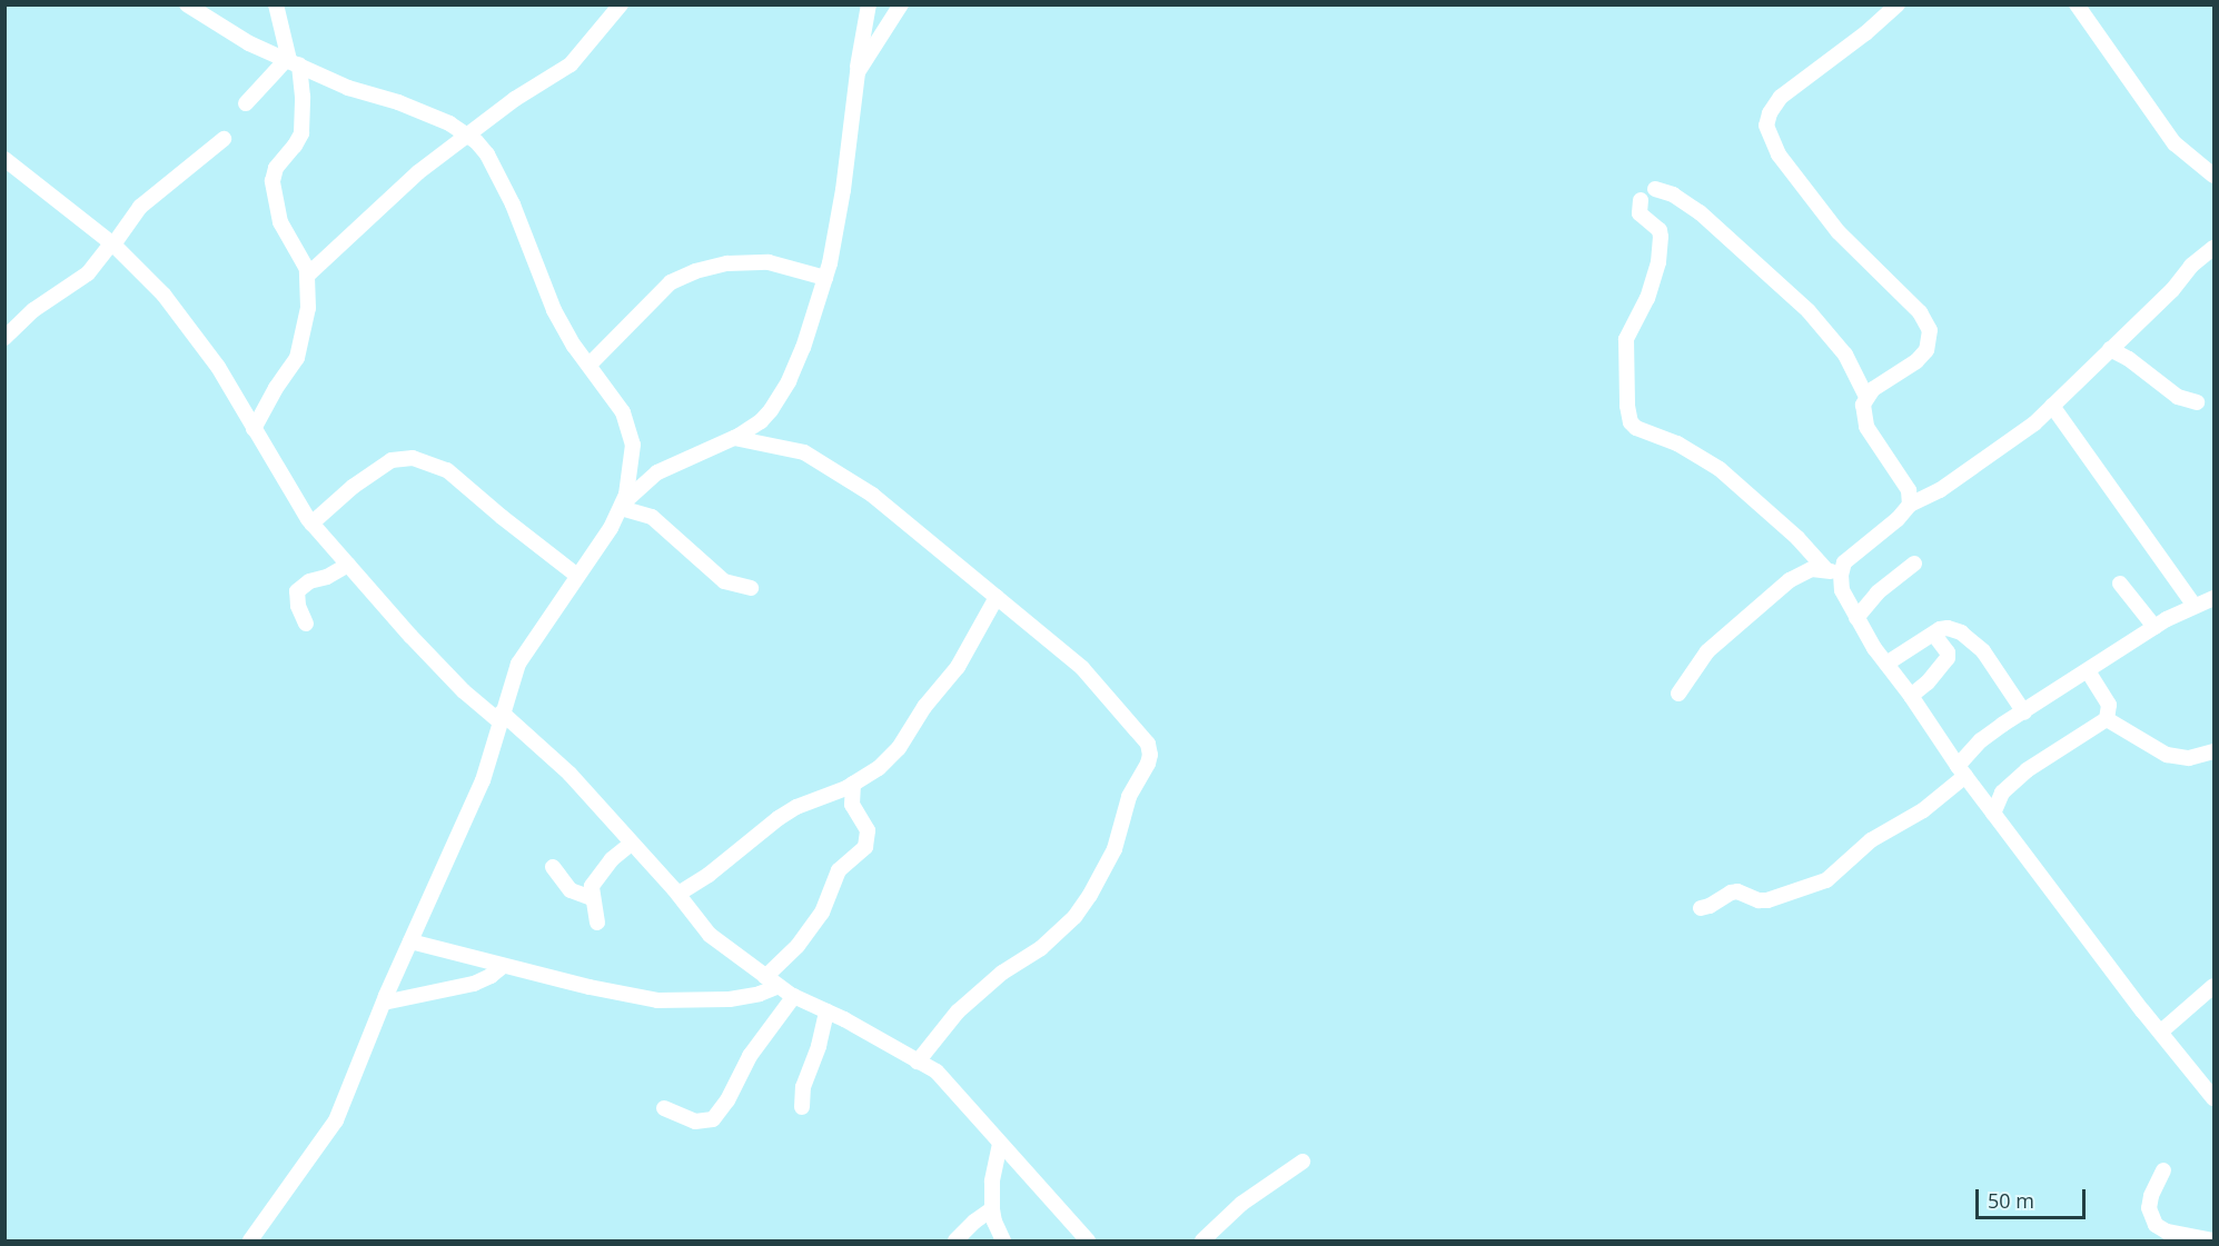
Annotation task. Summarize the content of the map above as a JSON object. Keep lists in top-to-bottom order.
{
  "scale_bar": "50 m"
}
